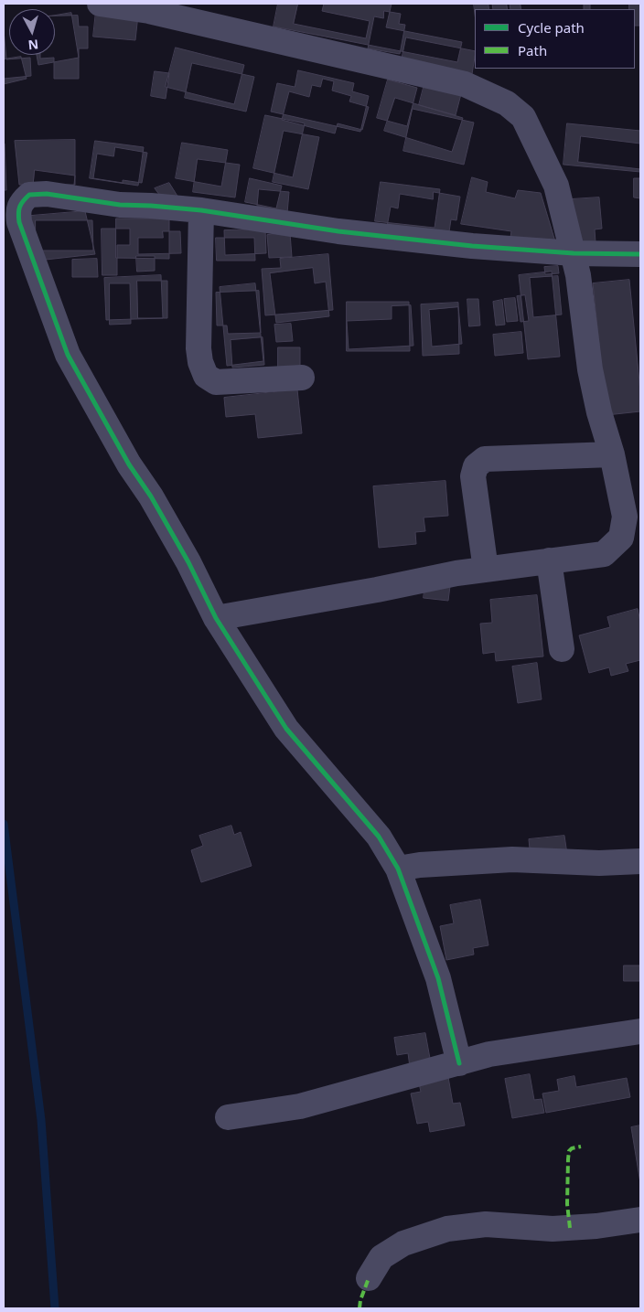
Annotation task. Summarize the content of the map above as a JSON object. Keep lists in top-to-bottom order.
{
  "legend": ["Cycle path", "Path"],
  "north": "bottom"
}
